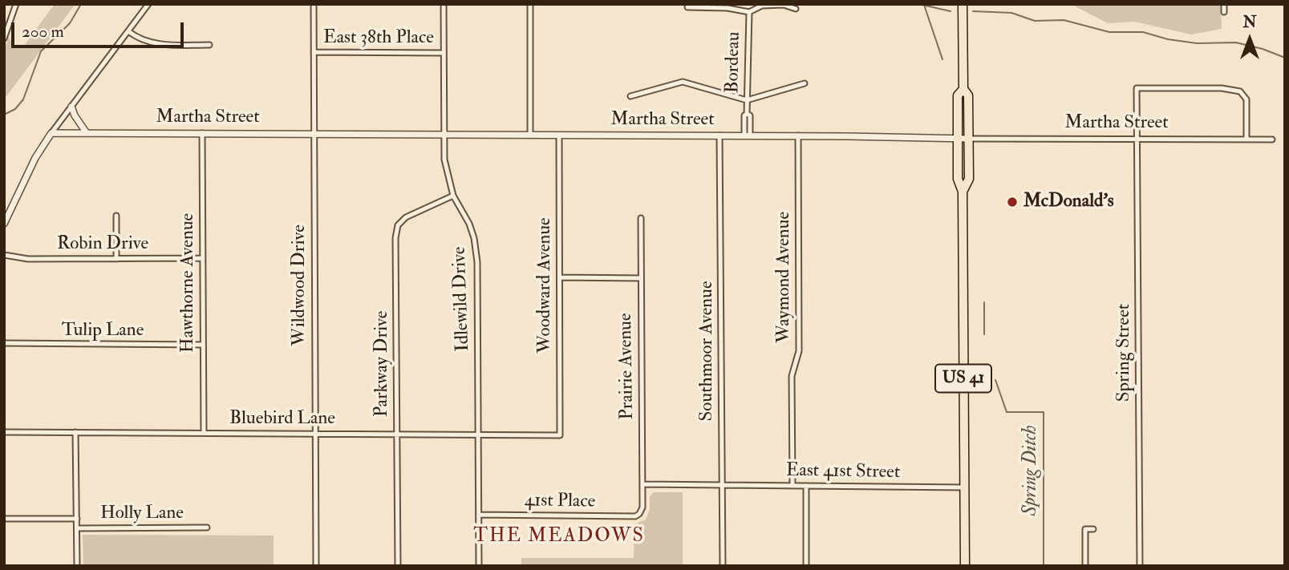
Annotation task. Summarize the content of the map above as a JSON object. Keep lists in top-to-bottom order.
{
  "streets": {
    "highway": ["US 41"],
    "street": [
      "East 38th Place",
      "Bordeau",
      "Martha Street",
      "Robin Drive",
      "Waymond Avenue",
      "Hawthorne Avenue",
      "Wildwood Drive",
      "Woodward Avenue",
      "Idlewild Drive",
      "Tulip Lane",
      "Southmoor Avenue",
      "Spring Street",
      "Parkway Drive",
      "Prairie Avenue",
      "Bluebird Lane",
      "East 41st Street",
      "41st Place",
      "Holly Lane"
    ]
  },
  "crossings": [
    ["East 38th Place", "Wildwood Drive"],
    ["East 38th Place", "Idlewild Drive"],
    ["Bordeau", "Martha Street"],
    ["Martha Street", "Waymond Avenue"],
    ["Martha Street", "Hawthorne Avenue"],
    ["Martha Street", "Wildwood Drive"],
    ["Martha Street", "Woodward Avenue"],
    ["Martha Street", "Idlewild Drive"],
    ["Martha Street", "Southmoor Avenue"],
    ["Martha Street", "Spring Street"],
    ["Martha Street", "US 41"],
    ["Robin Drive", "Hawthorne Avenue"],
    ["Waymond Avenue", "East 41st Street"],
    ["Hawthorne Avenue", "Tulip Lane"],
    ["Hawthorne Avenue", "Bluebird Lane"],
    ["Wildwood Drive", "Bluebird Lane"],
    ["Woodward Avenue", "Bluebird Lane"],
    ["Idlewild Drive", "Parkway Drive"],
    ["Idlewild Drive", "Bluebird Lane"],
    ["Idlewild Drive", "41st Place"],
    ["Southmoor Avenue", "East 41st Street"],
    ["Parkway Drive", "Bluebird Lane"],
    ["Prairie Avenue", "East 41st Street"],
    ["Prairie Avenue", "41st Place"],
    ["US 41", "East 41st Street"]
  ],
  "districts": ["THE MEADOWS"],
  "water": ["Spring Ditch"],
  "places": ["McDonald's"],
  "scale_bar": "200 m",
  "north": "top"
}
